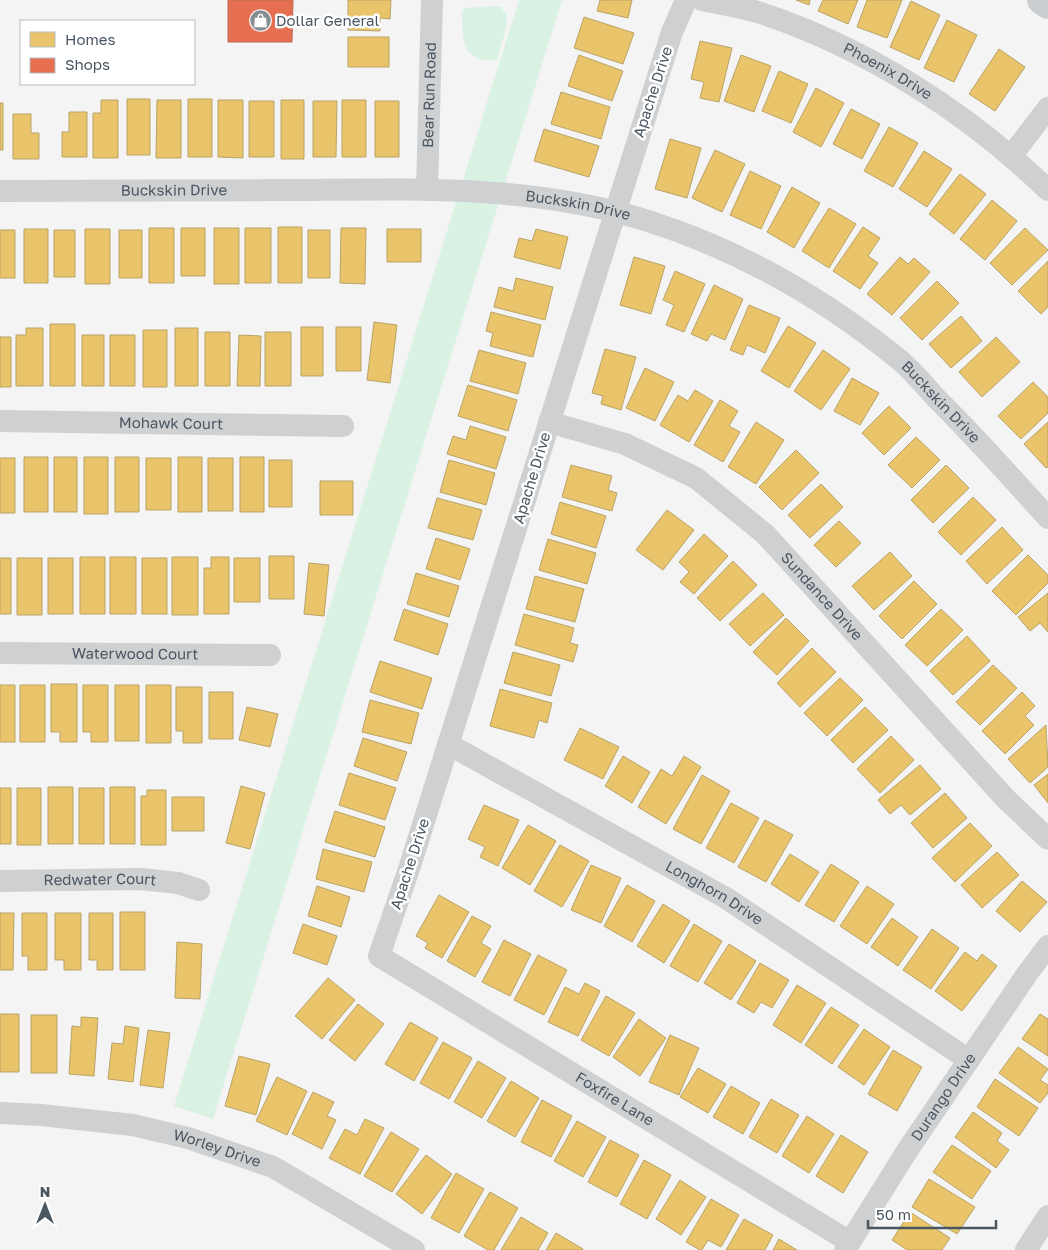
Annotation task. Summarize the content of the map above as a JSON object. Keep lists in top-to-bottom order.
{
  "streets": {
    "street": [
      "Phoenix Drive",
      "Apache Drive",
      "Bear Run Road",
      "Buckskin Drive",
      "Mohawk Court",
      "Sundance Drive",
      "Waterwood Court",
      "Redwater Court",
      "Longhorn Drive",
      "Durango Drive",
      "Foxfire Lane",
      "Worley Drive"
    ]
  },
  "crossings": [
    ["Apache Drive", "Buckskin Drive"],
    ["Apache Drive", "Sundance Drive"],
    ["Apache Drive", "Longhorn Drive"],
    ["Apache Drive", "Foxfire Lane"],
    ["Bear Run Road", "Buckskin Drive"],
    ["Longhorn Drive", "Durango Drive"],
    ["Durango Drive", "Foxfire Lane"]
  ],
  "places": {
    "shop": ["Dollar General"]
  },
  "legend": ["Homes", "Shops"],
  "scale_bar": "50 m",
  "north": "top"
}
